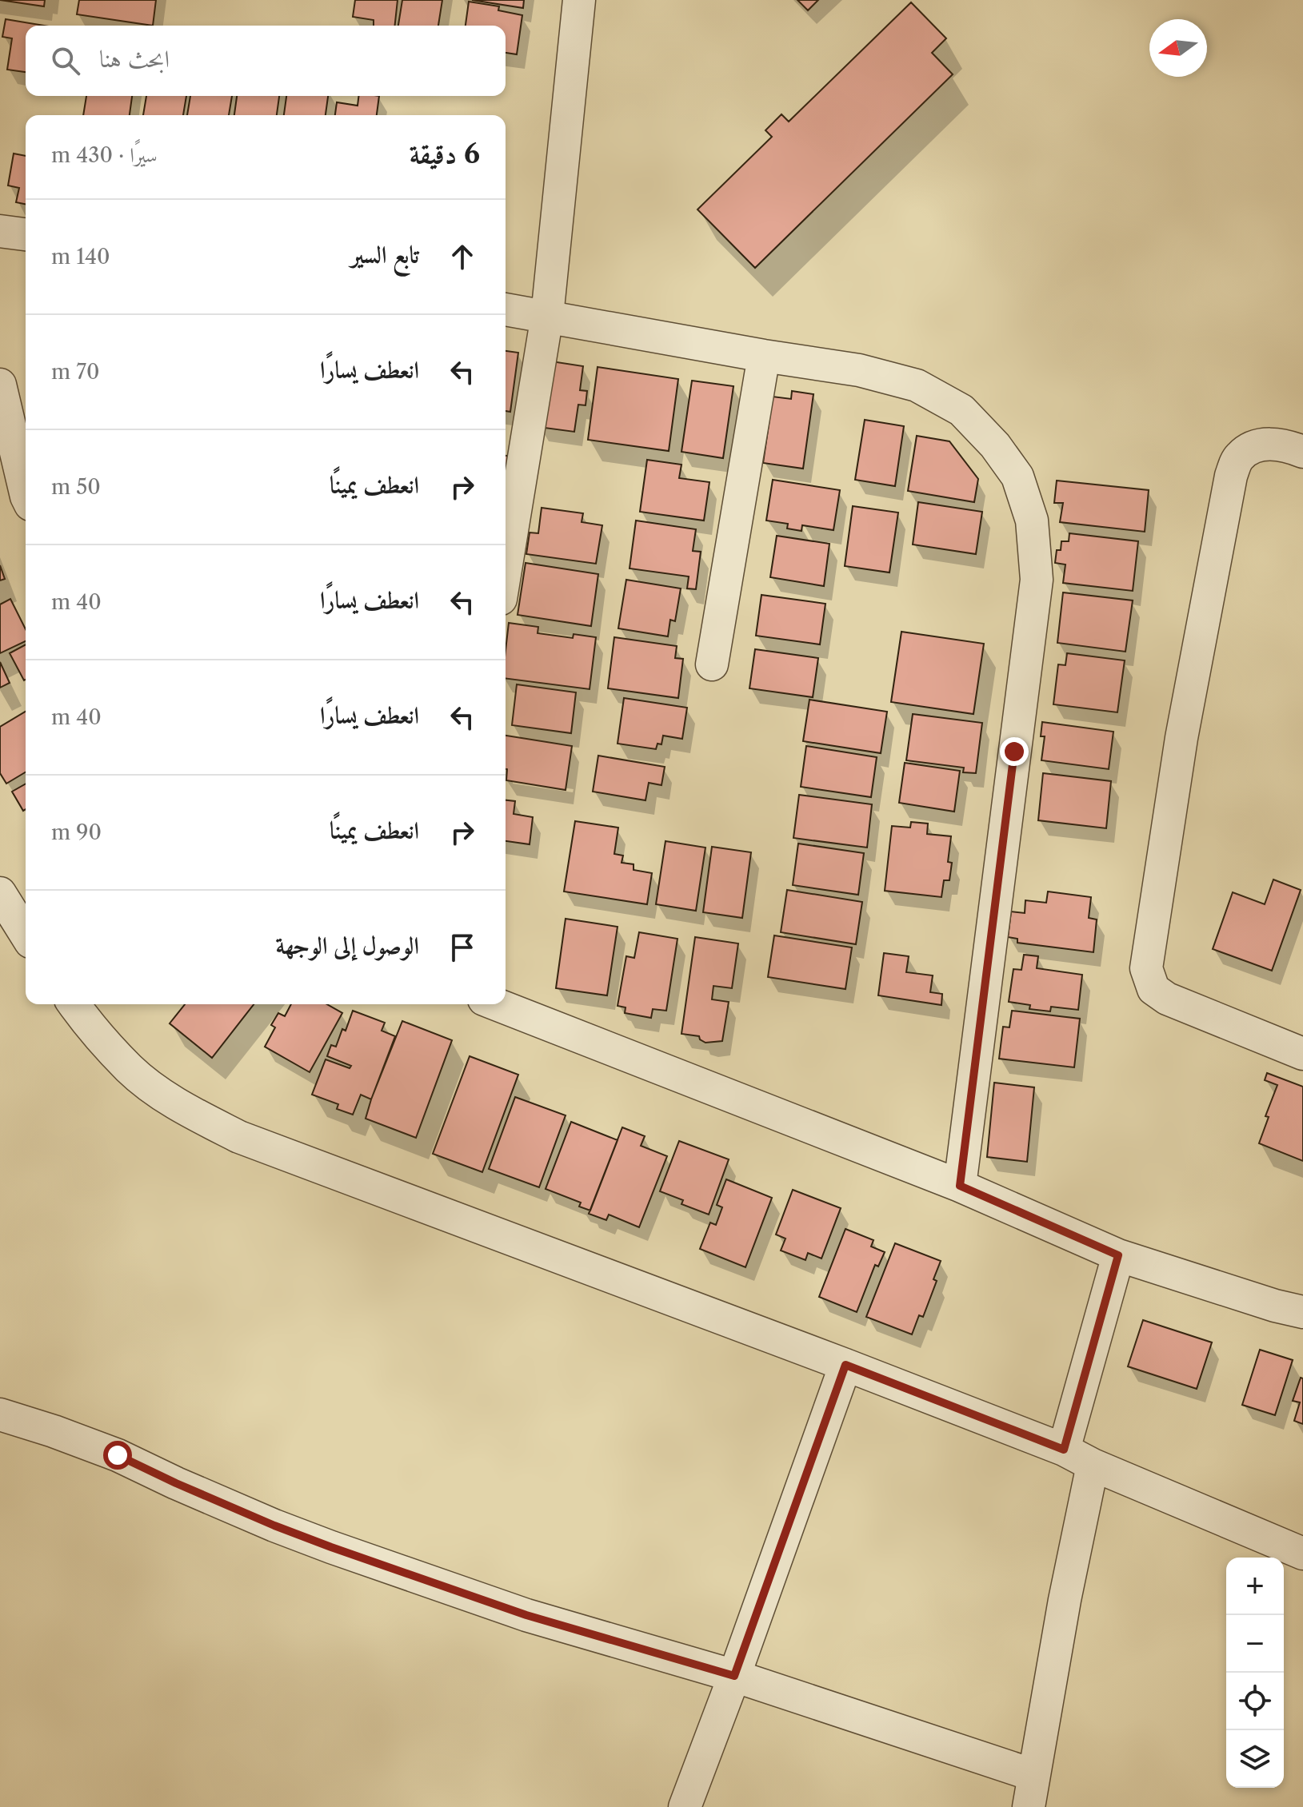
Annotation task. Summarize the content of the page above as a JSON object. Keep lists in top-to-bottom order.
{
  "north": "left",
  "page": {
    "search": "ابحث هنا",
    "heading": ["6 دقيقة", "سيرًا · 430 m"],
    "list": [
      ["تابع السير", "140 m"],
      ["انعطف يسارًا", "70 m"],
      ["انعطف يمينًا", "50 m"],
      ["انعطف يسارًا", "40 m"],
      ["انعطف يسارًا", "40 m"],
      ["انعطف يمينًا", "90 m"],
      "الوصول إلى الوجهة"
    ],
    "map_buttons": ["+", "−"]
  }
}
